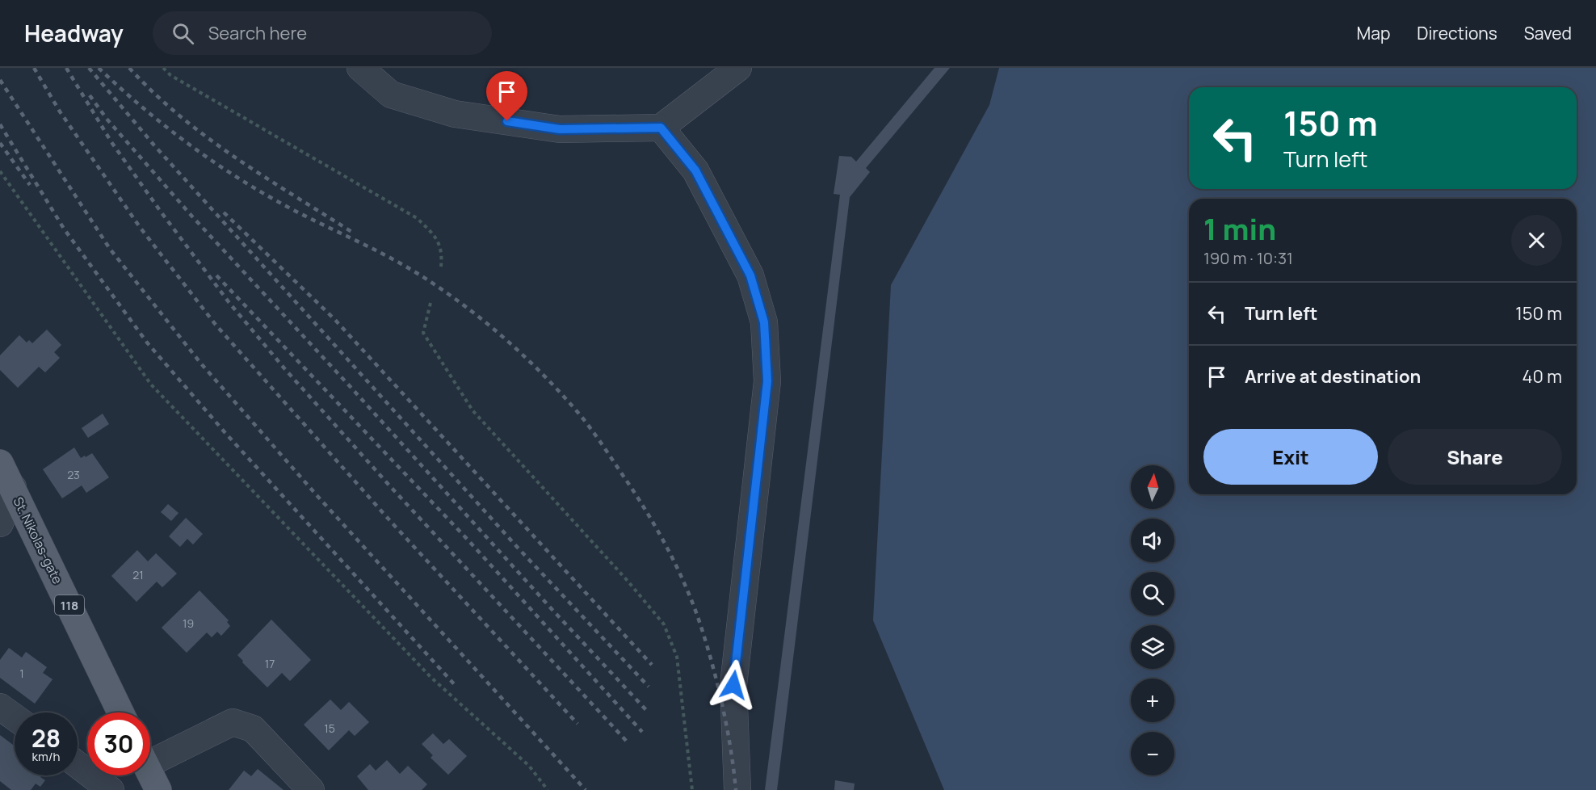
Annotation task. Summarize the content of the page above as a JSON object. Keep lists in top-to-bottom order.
{
  "streets": {
    "main road": ["St. Nikolas-gate", "118"]
  },
  "house_numbers": [
    "23",
    "21",
    "19",
    "17",
    "1",
    "15"
  ],
  "north": "top",
  "page": {
    "header": "Headway",
    "search": "Search here",
    "nav": ["Map", "Directions", "Saved"],
    "turn": ["150 m", "Turn left"],
    "heading": ["1 min", "190 m · 10:31"],
    "list": [
      {
        "name": "Turn left",
        "value": "150 m"
      },
      {
        "name": "Arrive at destination",
        "value": "40 m"
      }
    ],
    "buttons": ["Exit", "Share"],
    "map_buttons": ["+", "−"],
    "speed": "28 km/h",
    "limit": "30"
  }
}
